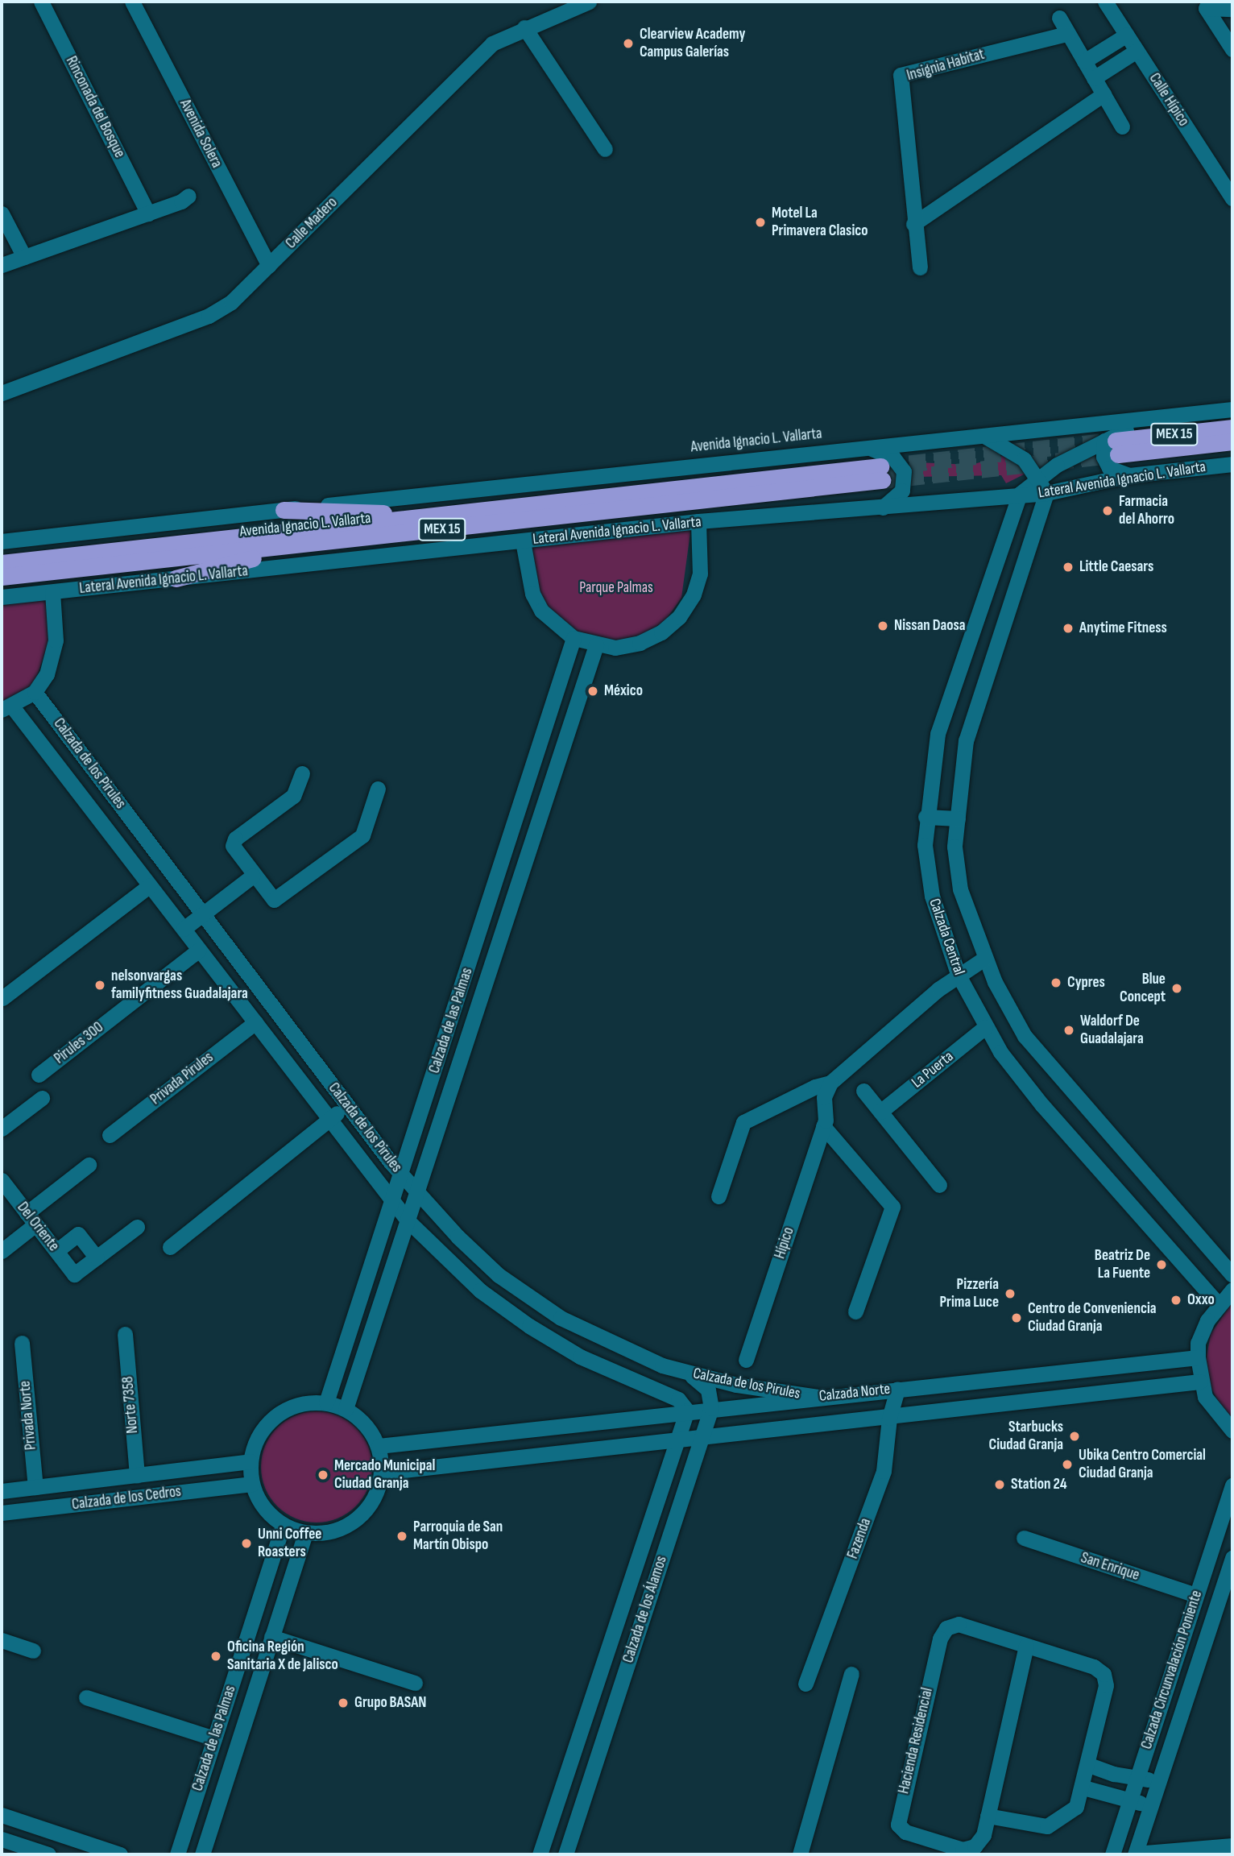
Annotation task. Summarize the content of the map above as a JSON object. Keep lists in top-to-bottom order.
{
  "streets": {
    "highway": ["MEX 15", "Avenida Ignacio L. Vallarta"],
    "street": [
      "Insignia Habitat",
      "Calle Hípico",
      "Rinconada del Bosque",
      "Avenida Solera",
      "Calle Madero",
      "Lateral Avenida Ignacio L. Vallarta",
      "Calzada de los Pirules",
      "Calzada Central",
      "Calzada de las Palmas",
      "Pirules 300",
      "La Puerta",
      "Privada Pirules",
      "Del Oriente",
      "Hípico",
      "Calzada Norte",
      "Norte 7358",
      "Privada Norte",
      "Calzada de los Cedros",
      "Fazenda",
      "San Enrique",
      "Calzada de los Álamos",
      "Calzada Circunvalación Poniente",
      "Hacienda Residencial"
    ]
  },
  "crossings": [
    ["Avenida Solera", "Calle Madero"],
    ["Lateral Avenida Ignacio L. Vallarta", "Calzada Central"],
    ["Calzada de los Pirules", "Calzada de las Palmas"],
    ["Calzada de los Pirules", "Pirules 300"],
    ["Calzada de los Pirules", "Privada Pirules"],
    ["Calzada de los Pirules", "Calzada Norte"],
    ["Calzada de los Pirules", "Calzada de los Álamos"],
    ["Calzada Central", "La Puerta"],
    ["Calzada de las Palmas", "Calzada Norte"],
    ["Calzada de las Palmas", "Calzada de los Cedros"],
    ["Calzada Norte", "Calzada de los Cedros"],
    ["Calzada Norte", "Fazenda"],
    ["Calzada Norte", "Calzada de los Álamos"],
    ["Norte 7358", "Calzada de los Cedros"],
    ["Privada Norte", "Calzada de los Cedros"],
    ["San Enrique", "Calzada Circunvalación Poniente"]
  ],
  "parks": ["Parque Palmas"],
  "places": [
    "Clearview Academy Campus Galerías",
    "Motel La Primavera Clasico",
    "Farmacia del Ahorro",
    "Little Caesars",
    "Nissan Daosa",
    "Anytime Fitness",
    "México",
    "Cypres",
    "nelsonvargas familyfitness Guadalajara",
    "Blue Concept",
    "Waldorf De Guadalajara",
    "Beatriz De La Fuente",
    "Pizzería Prima Luce",
    "Oxxo",
    "Centro de Conveniencia Ciudad Granja",
    "Starbucks Ciudad Granja",
    "Ubika Centro Comercial Ciudad Granja",
    "Mercado Municipal Ciudad Granja",
    "Station 24",
    "Parroquia de San Martín Obispo",
    "Unni Coffee Roasters",
    "Oficina Región Sanitaria X de Jalisco",
    "Grupo BASAN"
  ]
}
